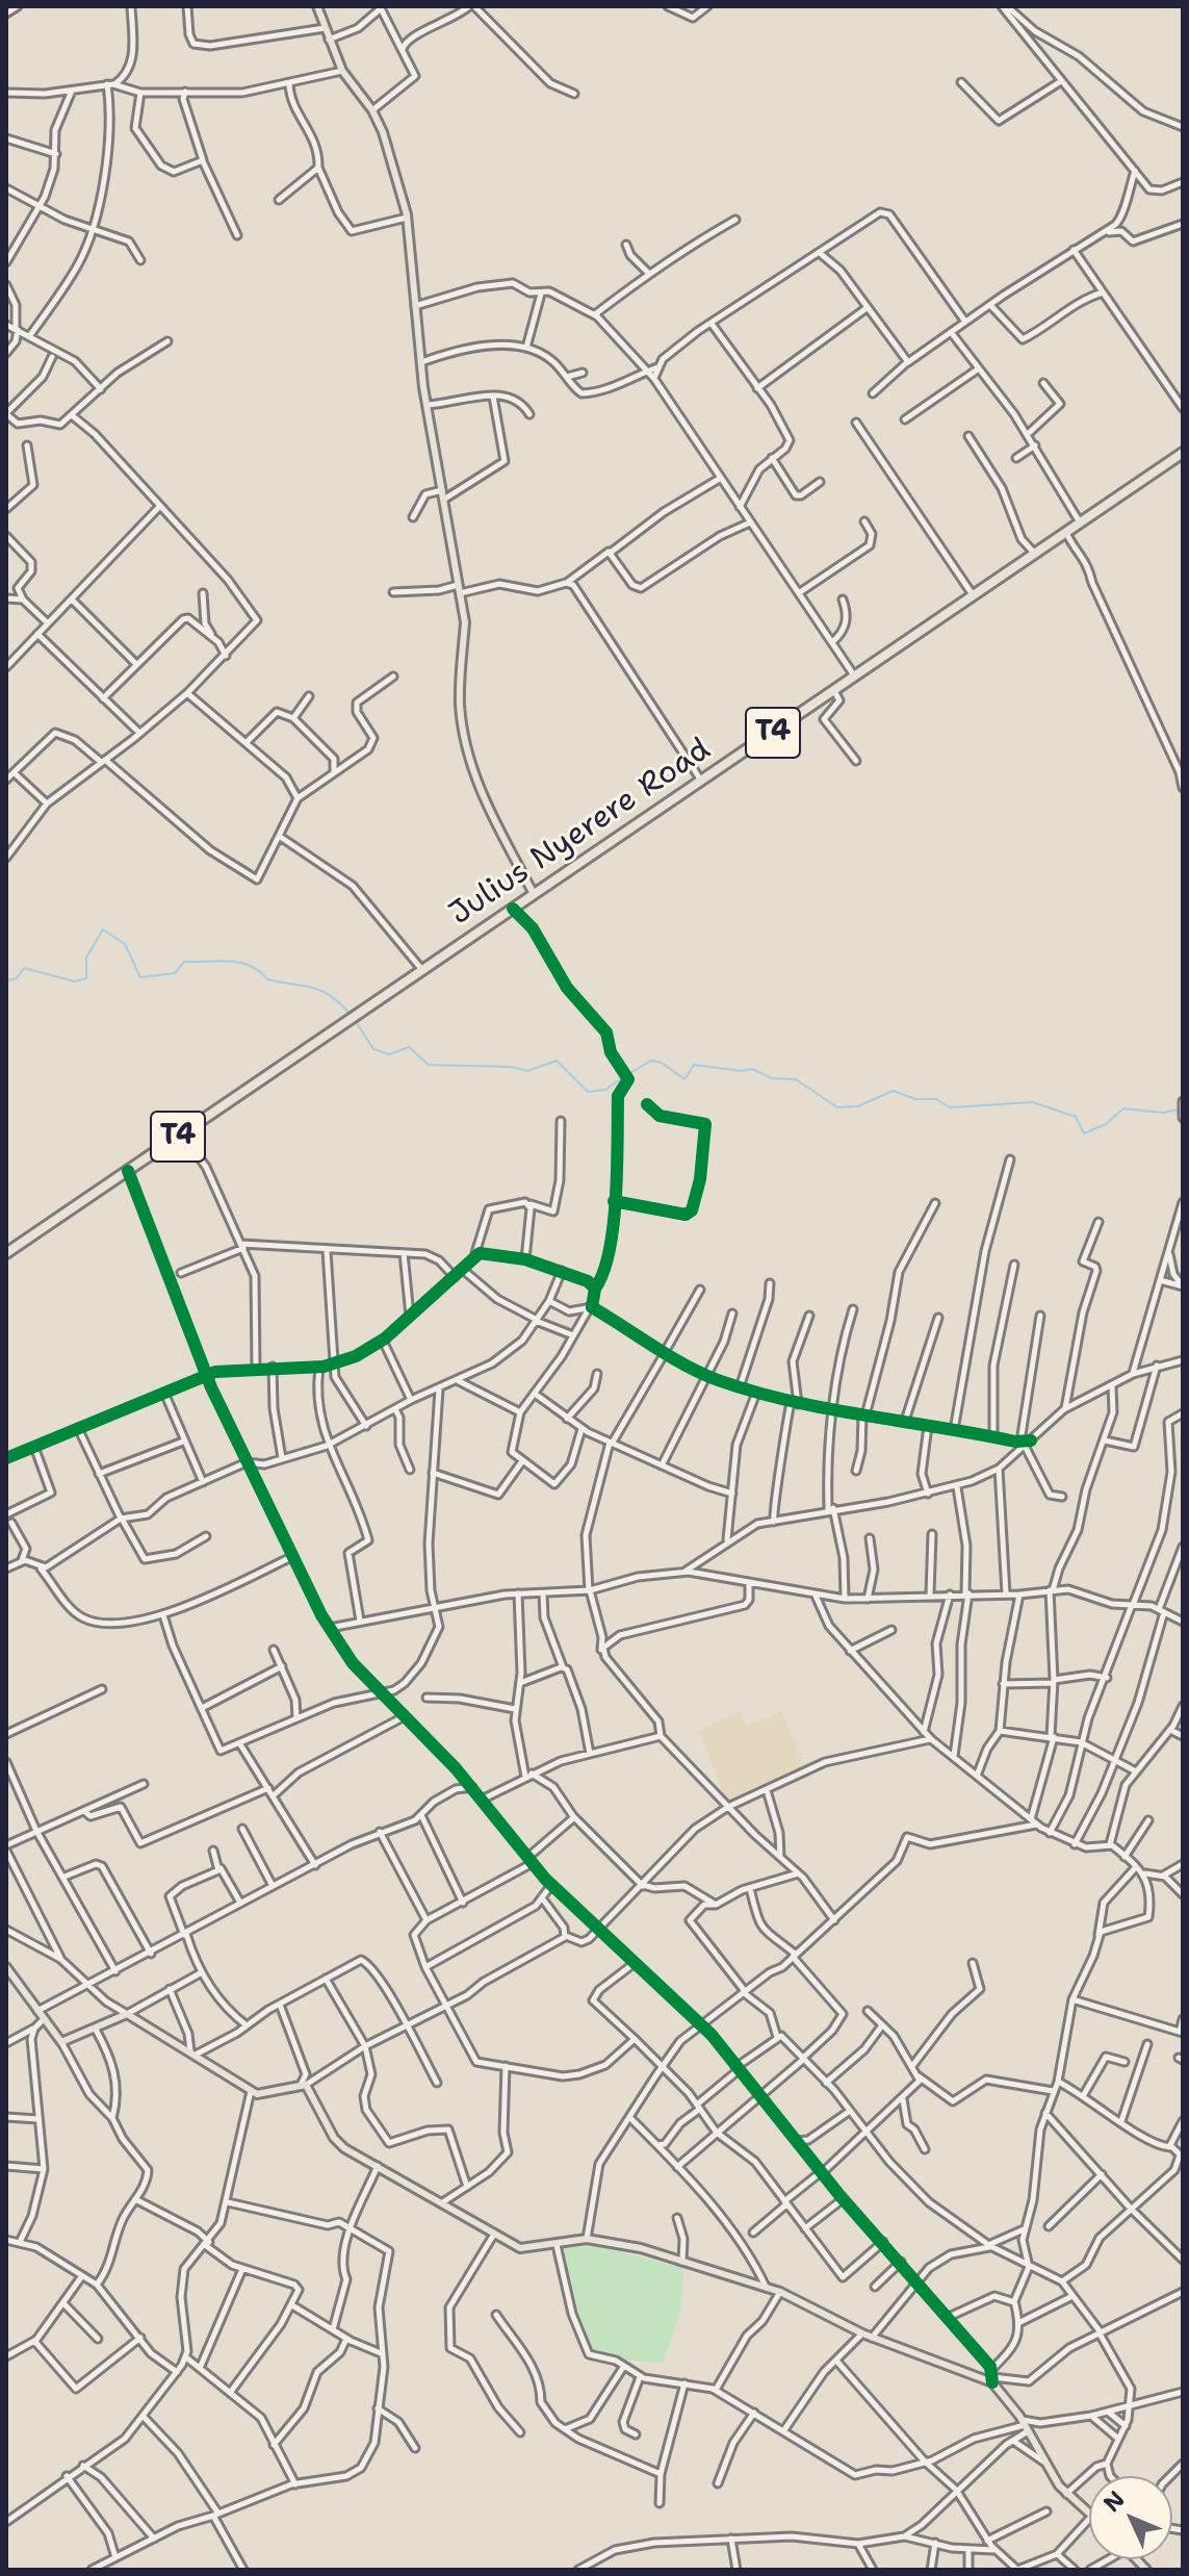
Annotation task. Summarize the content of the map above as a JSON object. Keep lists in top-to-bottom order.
{
  "streets": {
    "highway": ["T4", "Julius Nyerere Road"]
  },
  "north": "top left"
}
